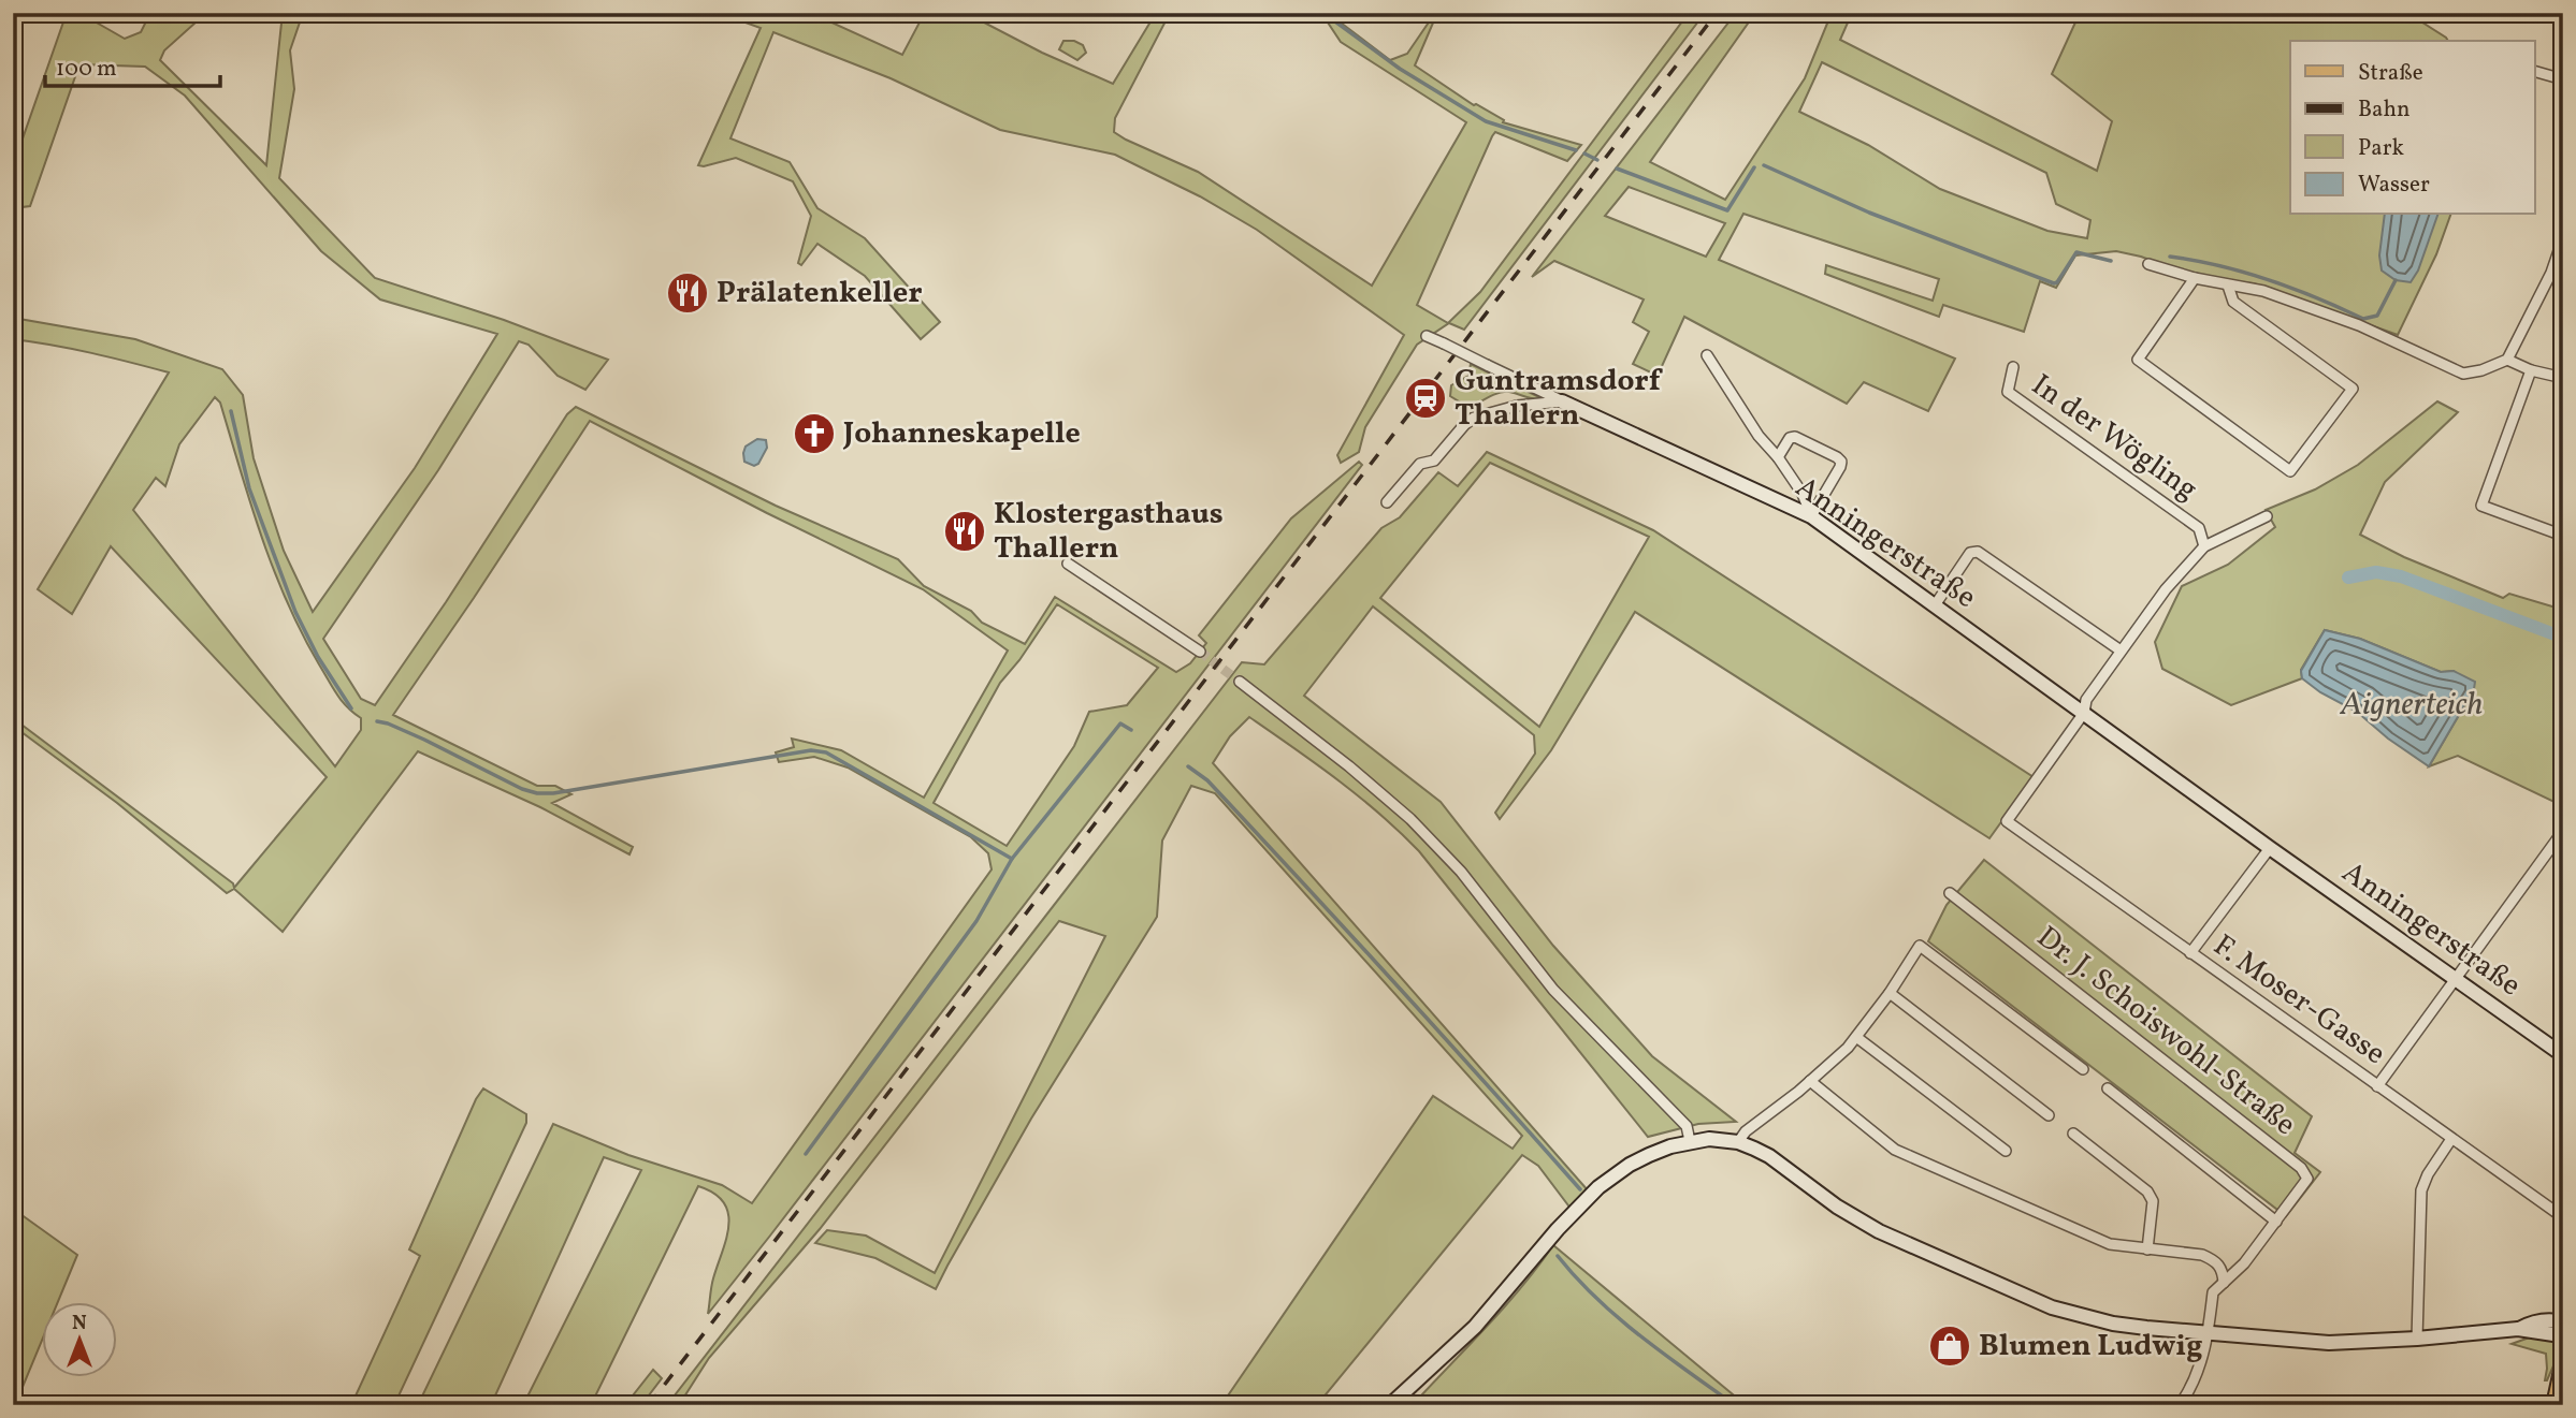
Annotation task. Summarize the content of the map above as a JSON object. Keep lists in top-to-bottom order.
{
  "streets": {
    "street": [
      "In der Wögling",
      "Anningerstraße",
      "F. Moser-Gasse",
      "Dr. J. Schoiswohl-Straße"
    ]
  },
  "crossings": [
    ["In der Wögling", "Anningerstraße"],
    ["In der Wögling", "F. Moser-Gasse"],
    ["Anningerstraße", "F. Moser-Gasse"]
  ],
  "water": ["Aignerteich"],
  "places": {
    "restaurant": ["Prälatenkeller", "Klostergasthaus Thallern"],
    "station": ["Guntramsdorf Thallern"],
    "church": ["Johanneskapelle"],
    "shop": ["Blumen Ludwig"]
  },
  "legend": [
    "Straße",
    "Bahn",
    "Park",
    "Wasser"
  ],
  "scale_bar": "100 m",
  "north": "top"
}
